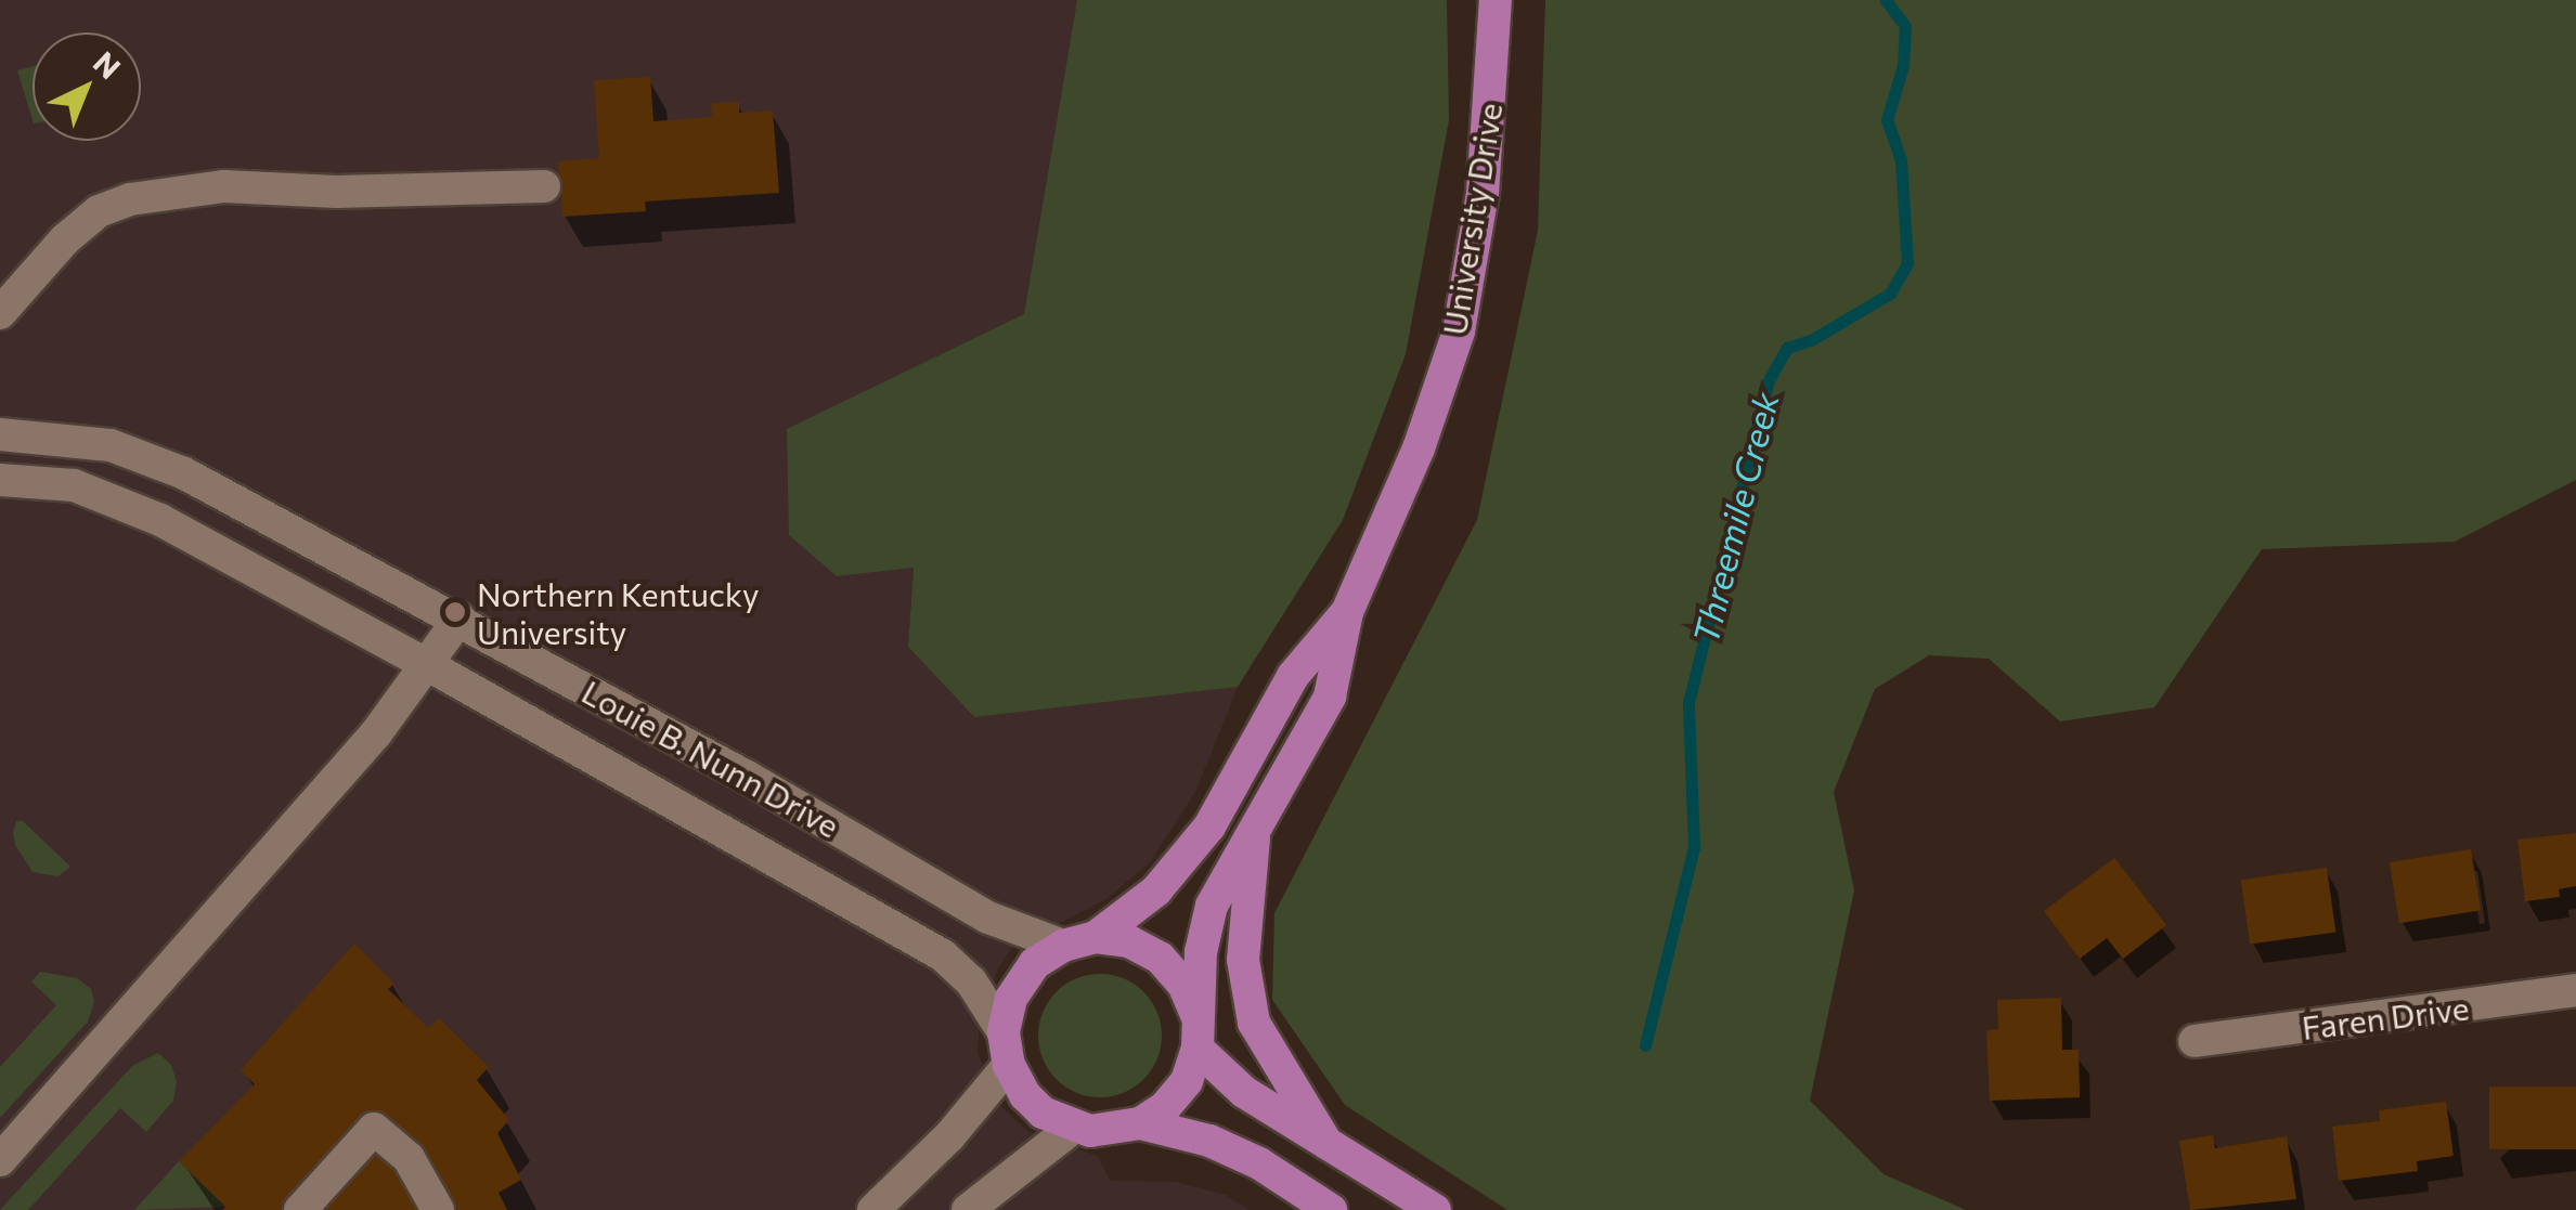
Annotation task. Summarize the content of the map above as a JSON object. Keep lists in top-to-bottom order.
{
  "streets": {
    "main road": ["University Drive"],
    "street": ["Louie B. Nunn Drive", "Faren Drive"]
  },
  "crossings": [
    ["University Drive", "Louie B. Nunn Drive"]
  ],
  "water": ["Threemile Creek"],
  "places": ["Northern Kentucky University"],
  "north": "top right"
}
